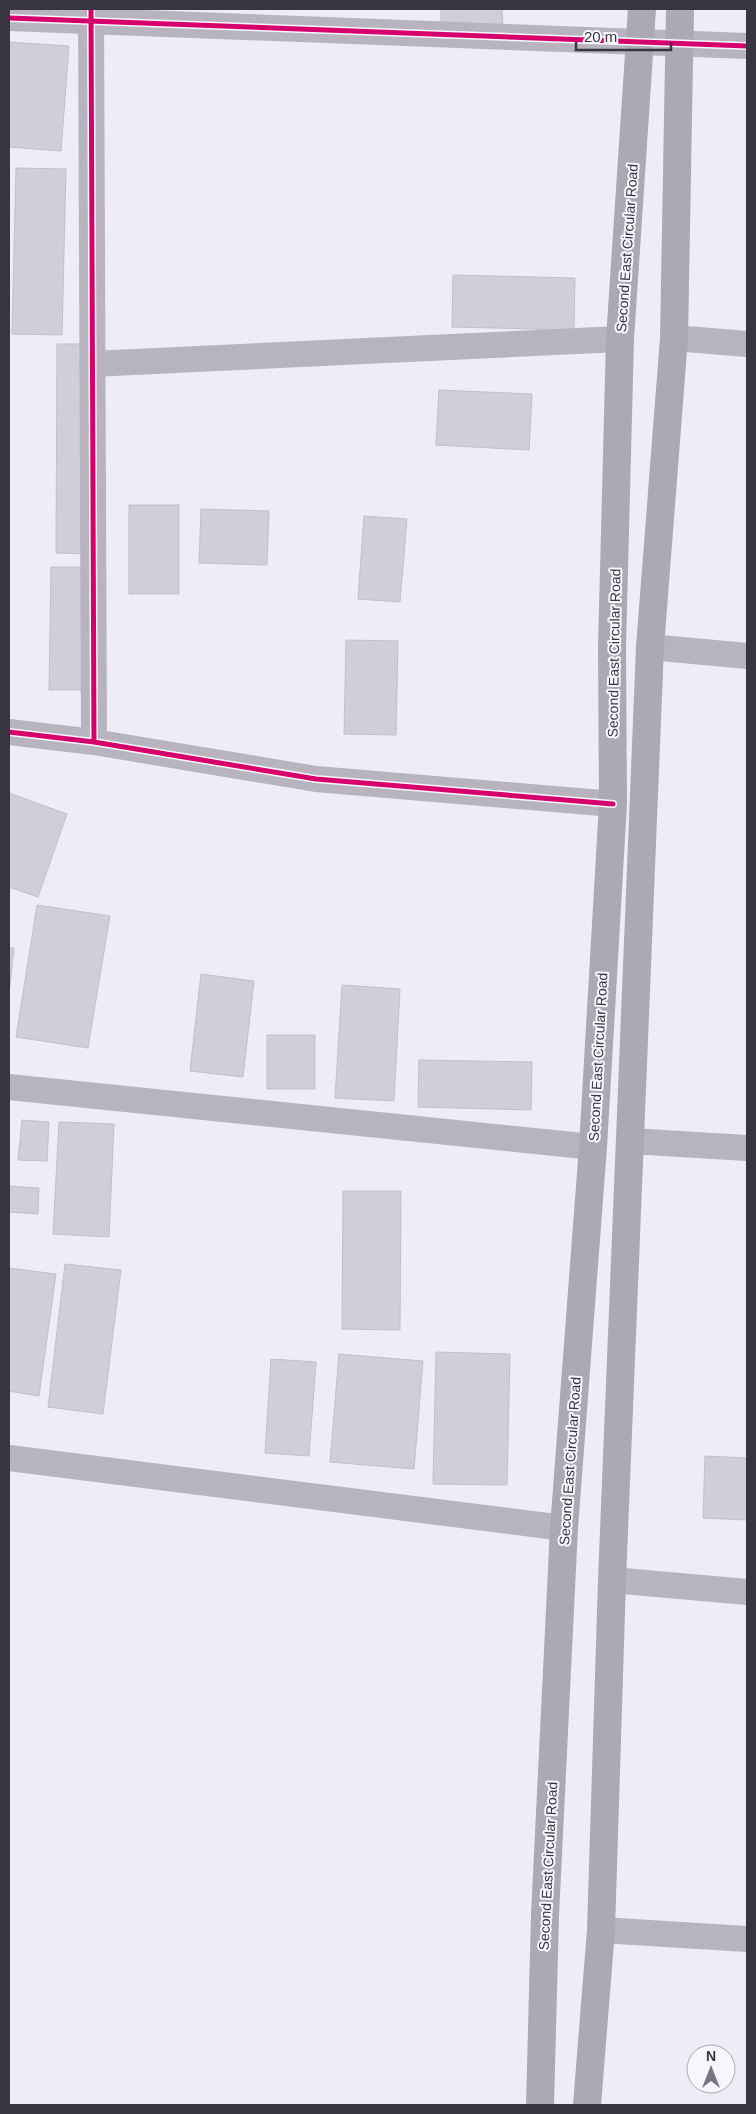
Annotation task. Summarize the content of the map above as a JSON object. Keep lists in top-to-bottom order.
{
  "streets": {
    "main road": ["Second East Circular Road"]
  },
  "scale_bar": "20 m",
  "north": "top"
}
